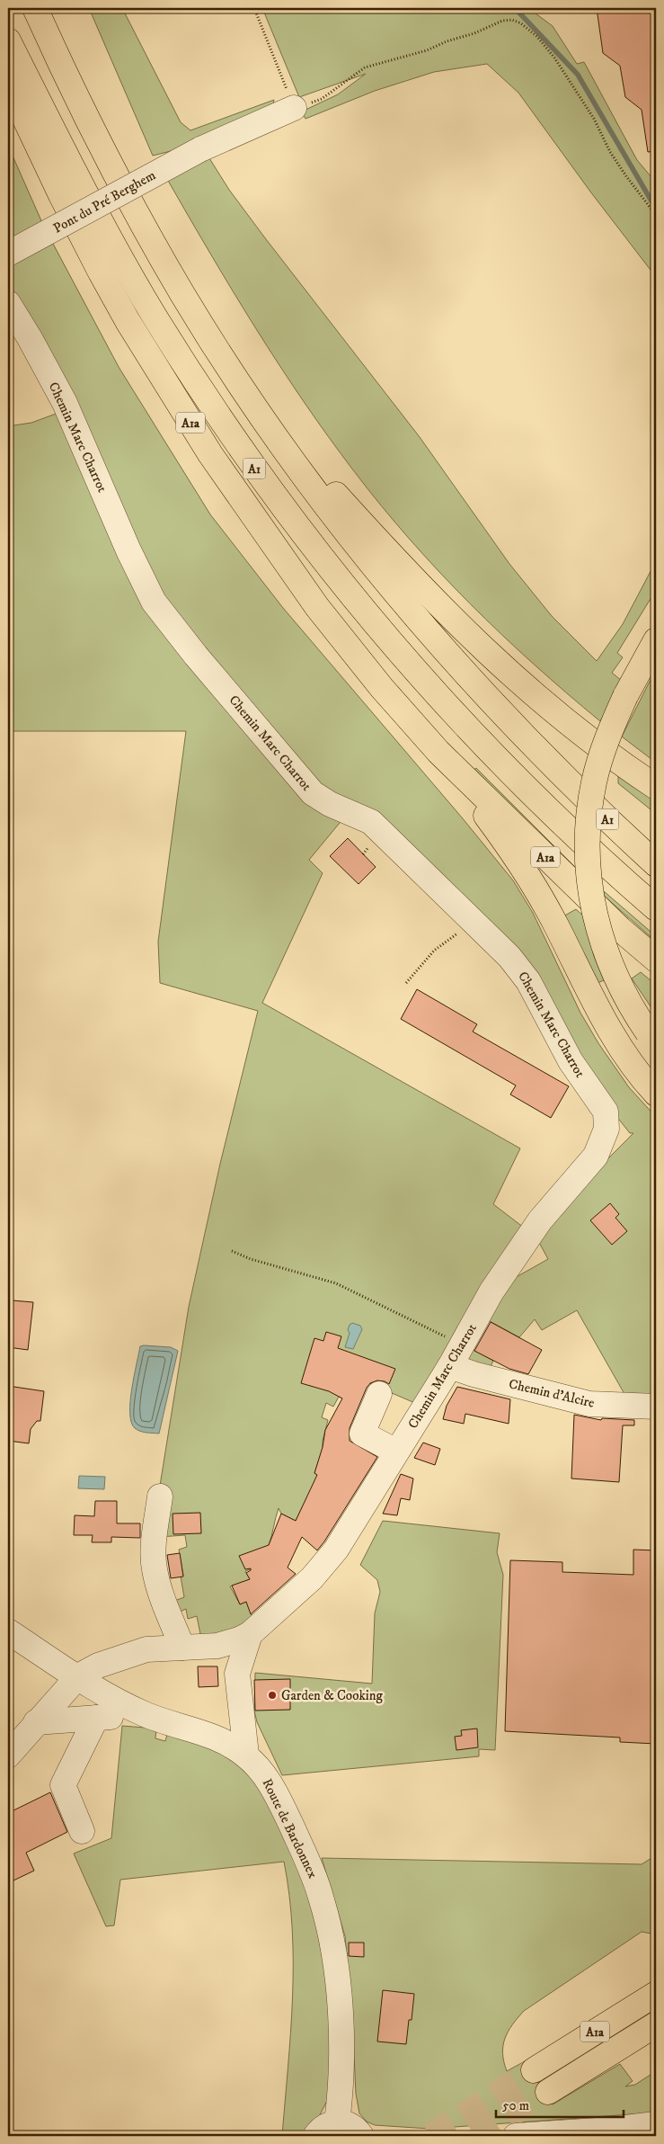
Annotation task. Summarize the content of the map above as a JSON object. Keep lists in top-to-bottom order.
{
  "streets": {
    "highway": ["A1a", "A1"],
    "street": [
      "Pont du Pré Berghem",
      "Chemin Marc Charrot",
      "Chemin d'Alcire",
      "Route de Bardonnex"
    ]
  },
  "crossings": [
    ["Chemin Marc Charrot", "Chemin d'Alcire"]
  ],
  "places": ["Garden & Cooking"],
  "scale_bar": "50 m"
}
